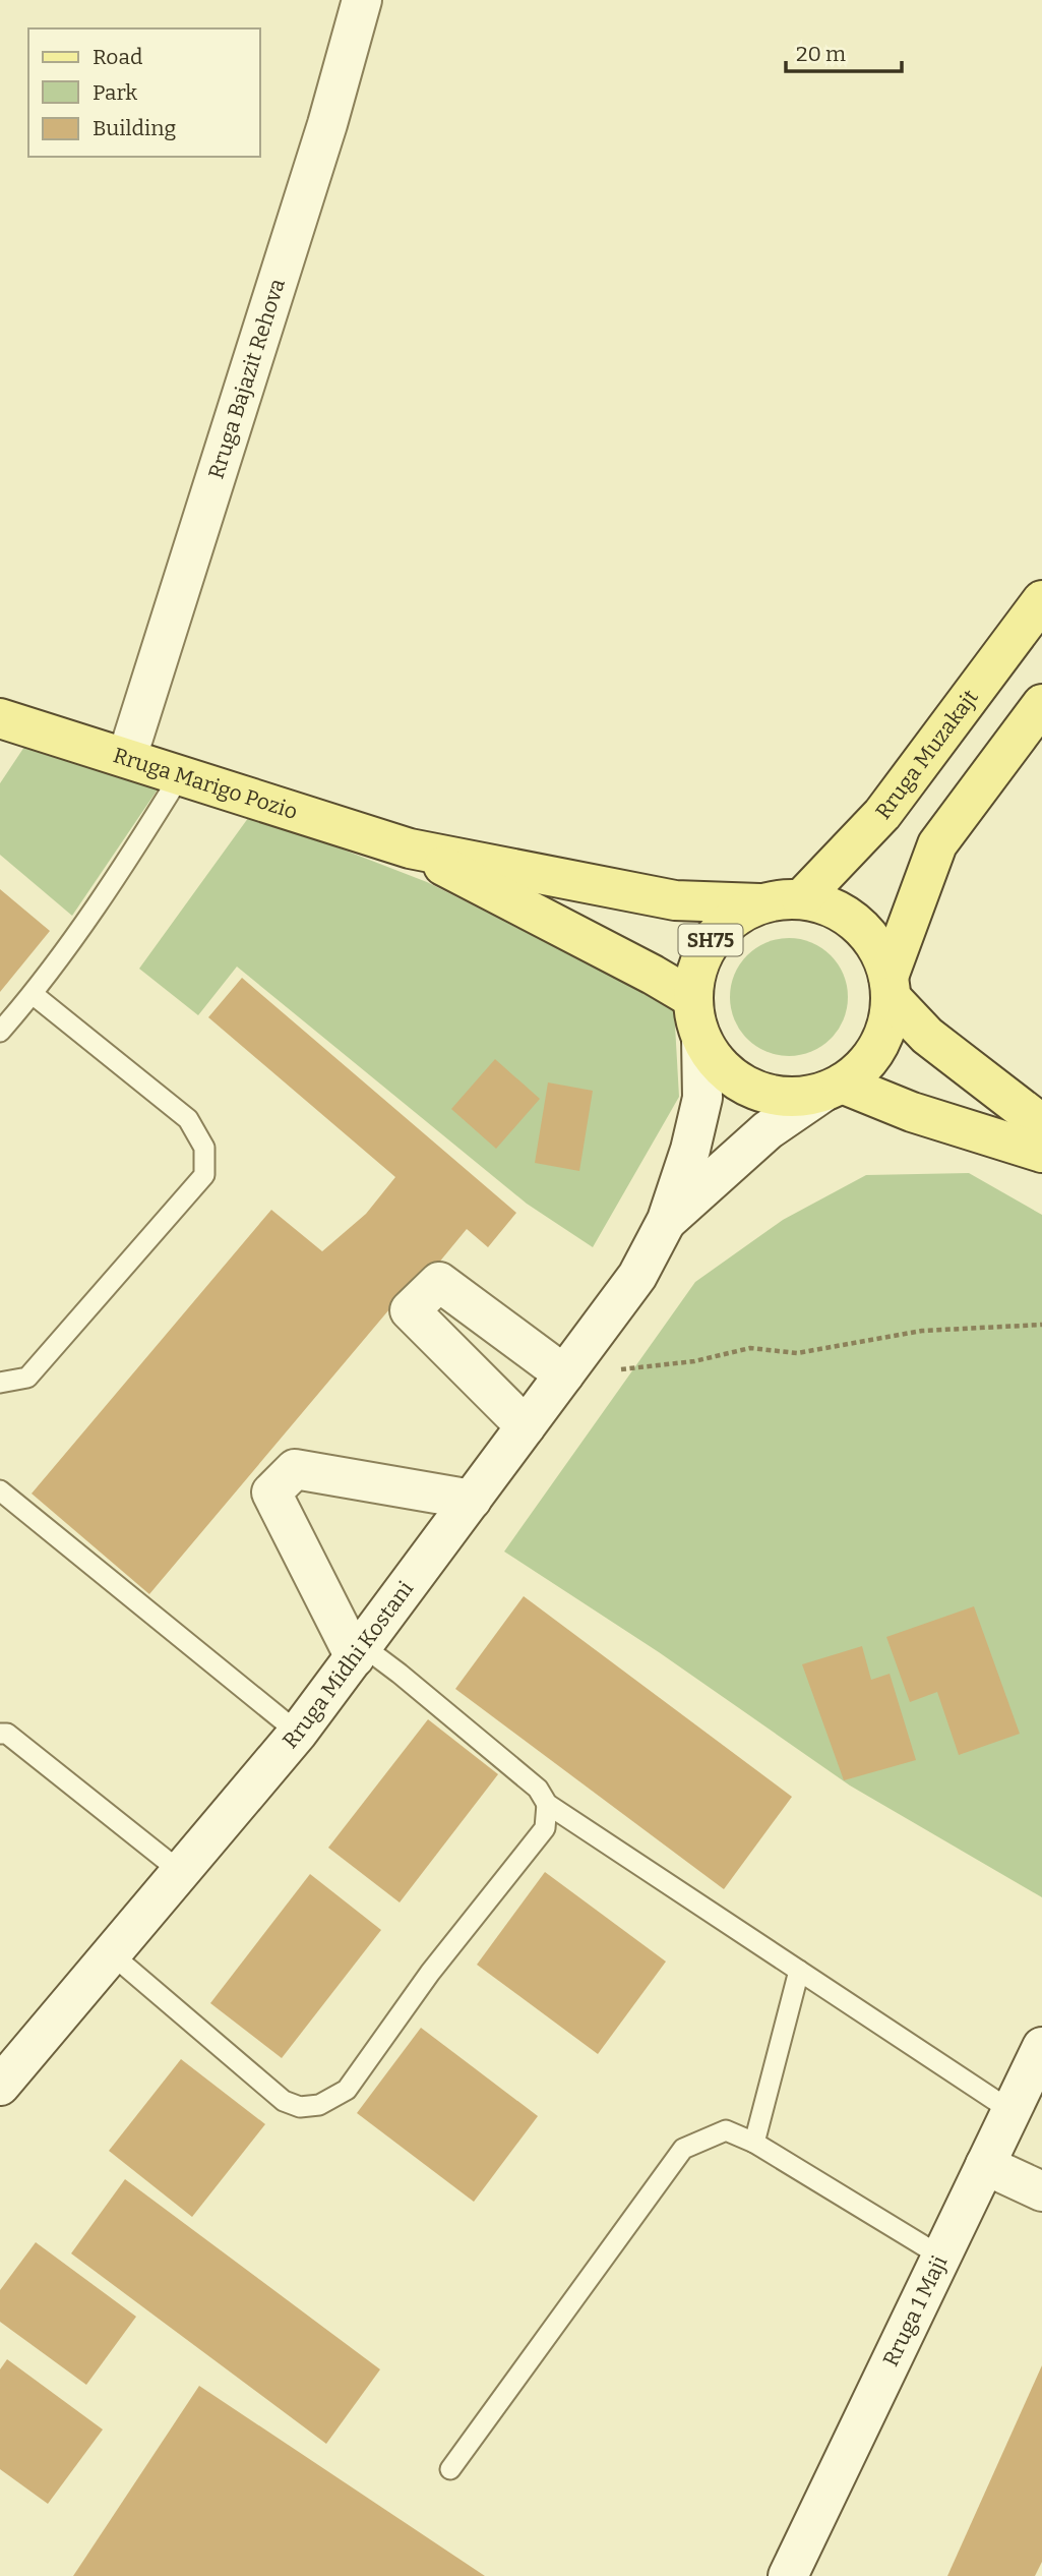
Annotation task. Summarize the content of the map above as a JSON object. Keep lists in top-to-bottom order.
{
  "streets": {
    "main road": ["Rruga Muzakajt", "Rruga Marigo Pozio", "SH75"],
    "street": ["Rruga Bajazit Rehova", "Rruga Midhi Kostani", "Rruga 1 Maji"]
  },
  "crossings": [
    ["Rruga Bajazit Rehova", "Rruga Marigo Pozio"],
    ["Rruga Muzakajt", "Rruga Marigo Pozio"],
    ["Rruga Muzakajt", "SH75"],
    ["Rruga Muzakajt", "Rruga Midhi Kostani"],
    ["Rruga Marigo Pozio", "SH75"],
    ["Rruga Marigo Pozio", "Rruga Midhi Kostani"],
    ["SH75", "Rruga Midhi Kostani"]
  ],
  "legend": ["Road", "Park", "Building"],
  "scale_bar": "20 m"
}
